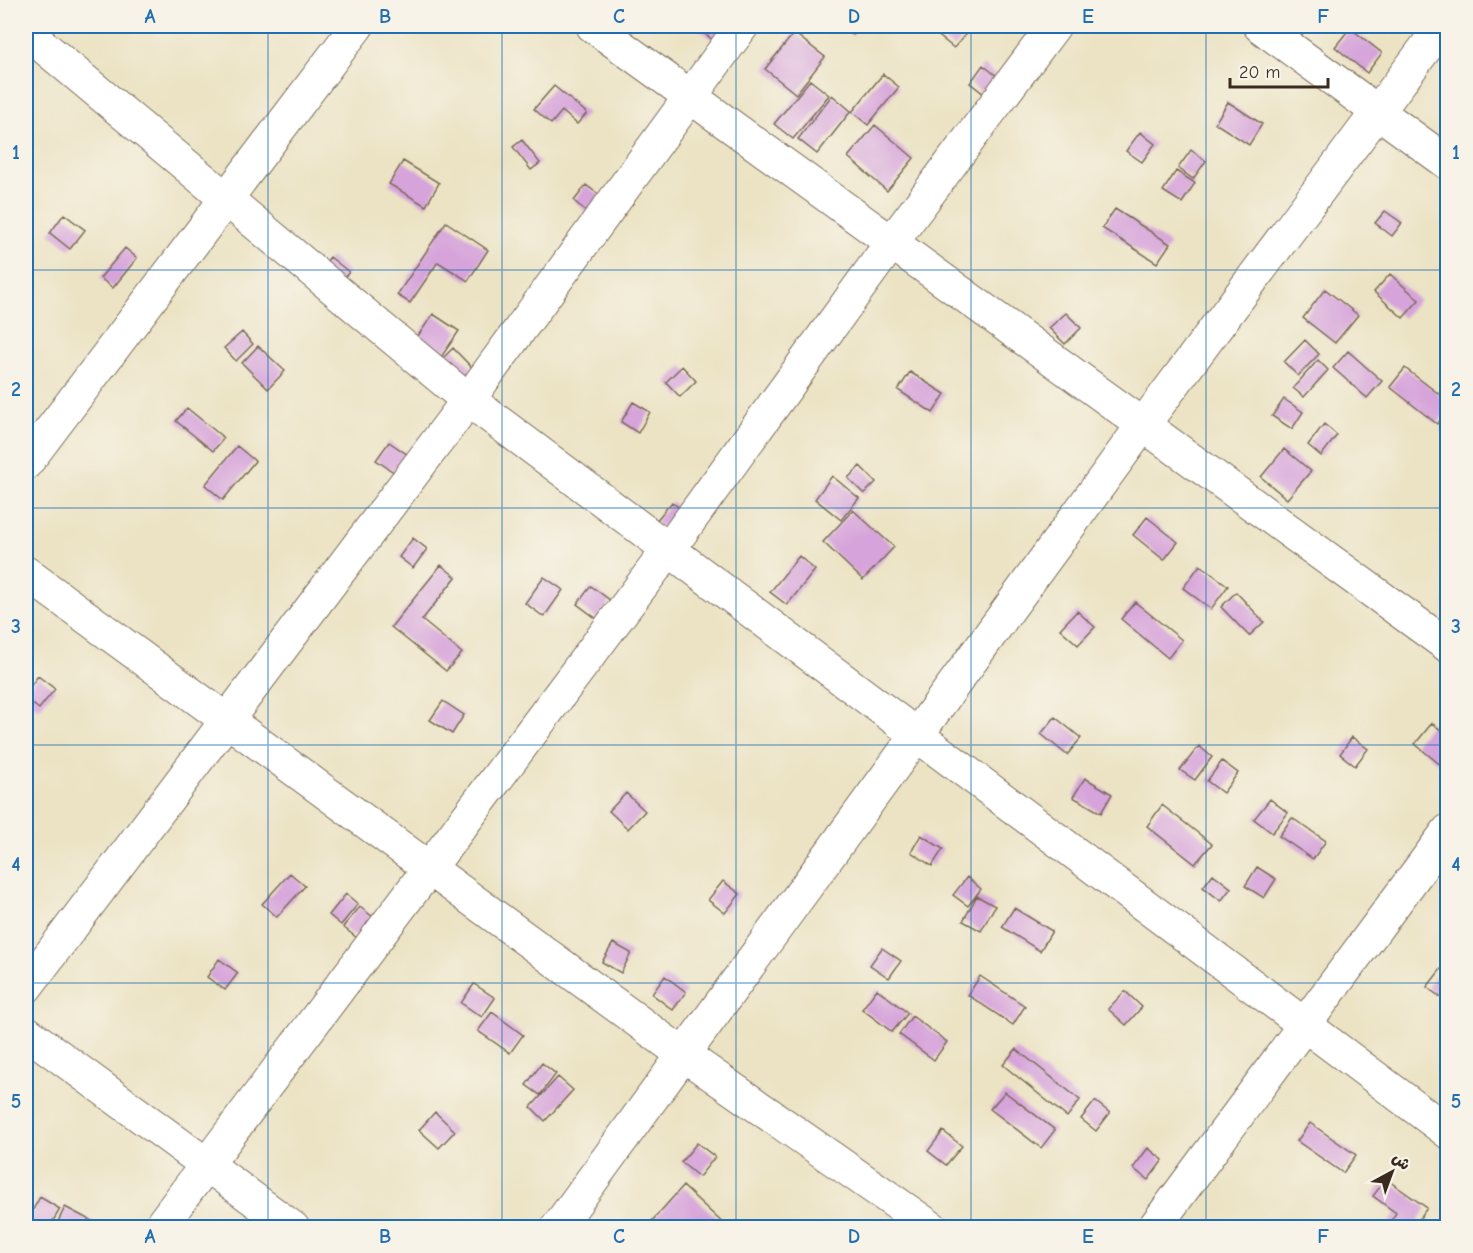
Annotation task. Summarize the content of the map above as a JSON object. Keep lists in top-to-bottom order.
{
  "scale_bar": "20 m",
  "north": "top right",
  "grid": {
    "columns": [
      "A",
      "B",
      "C",
      "D",
      "E",
      "F"
    ],
    "rows": [
      "1",
      "2",
      "3",
      "4",
      "5"
    ]
  }
}
